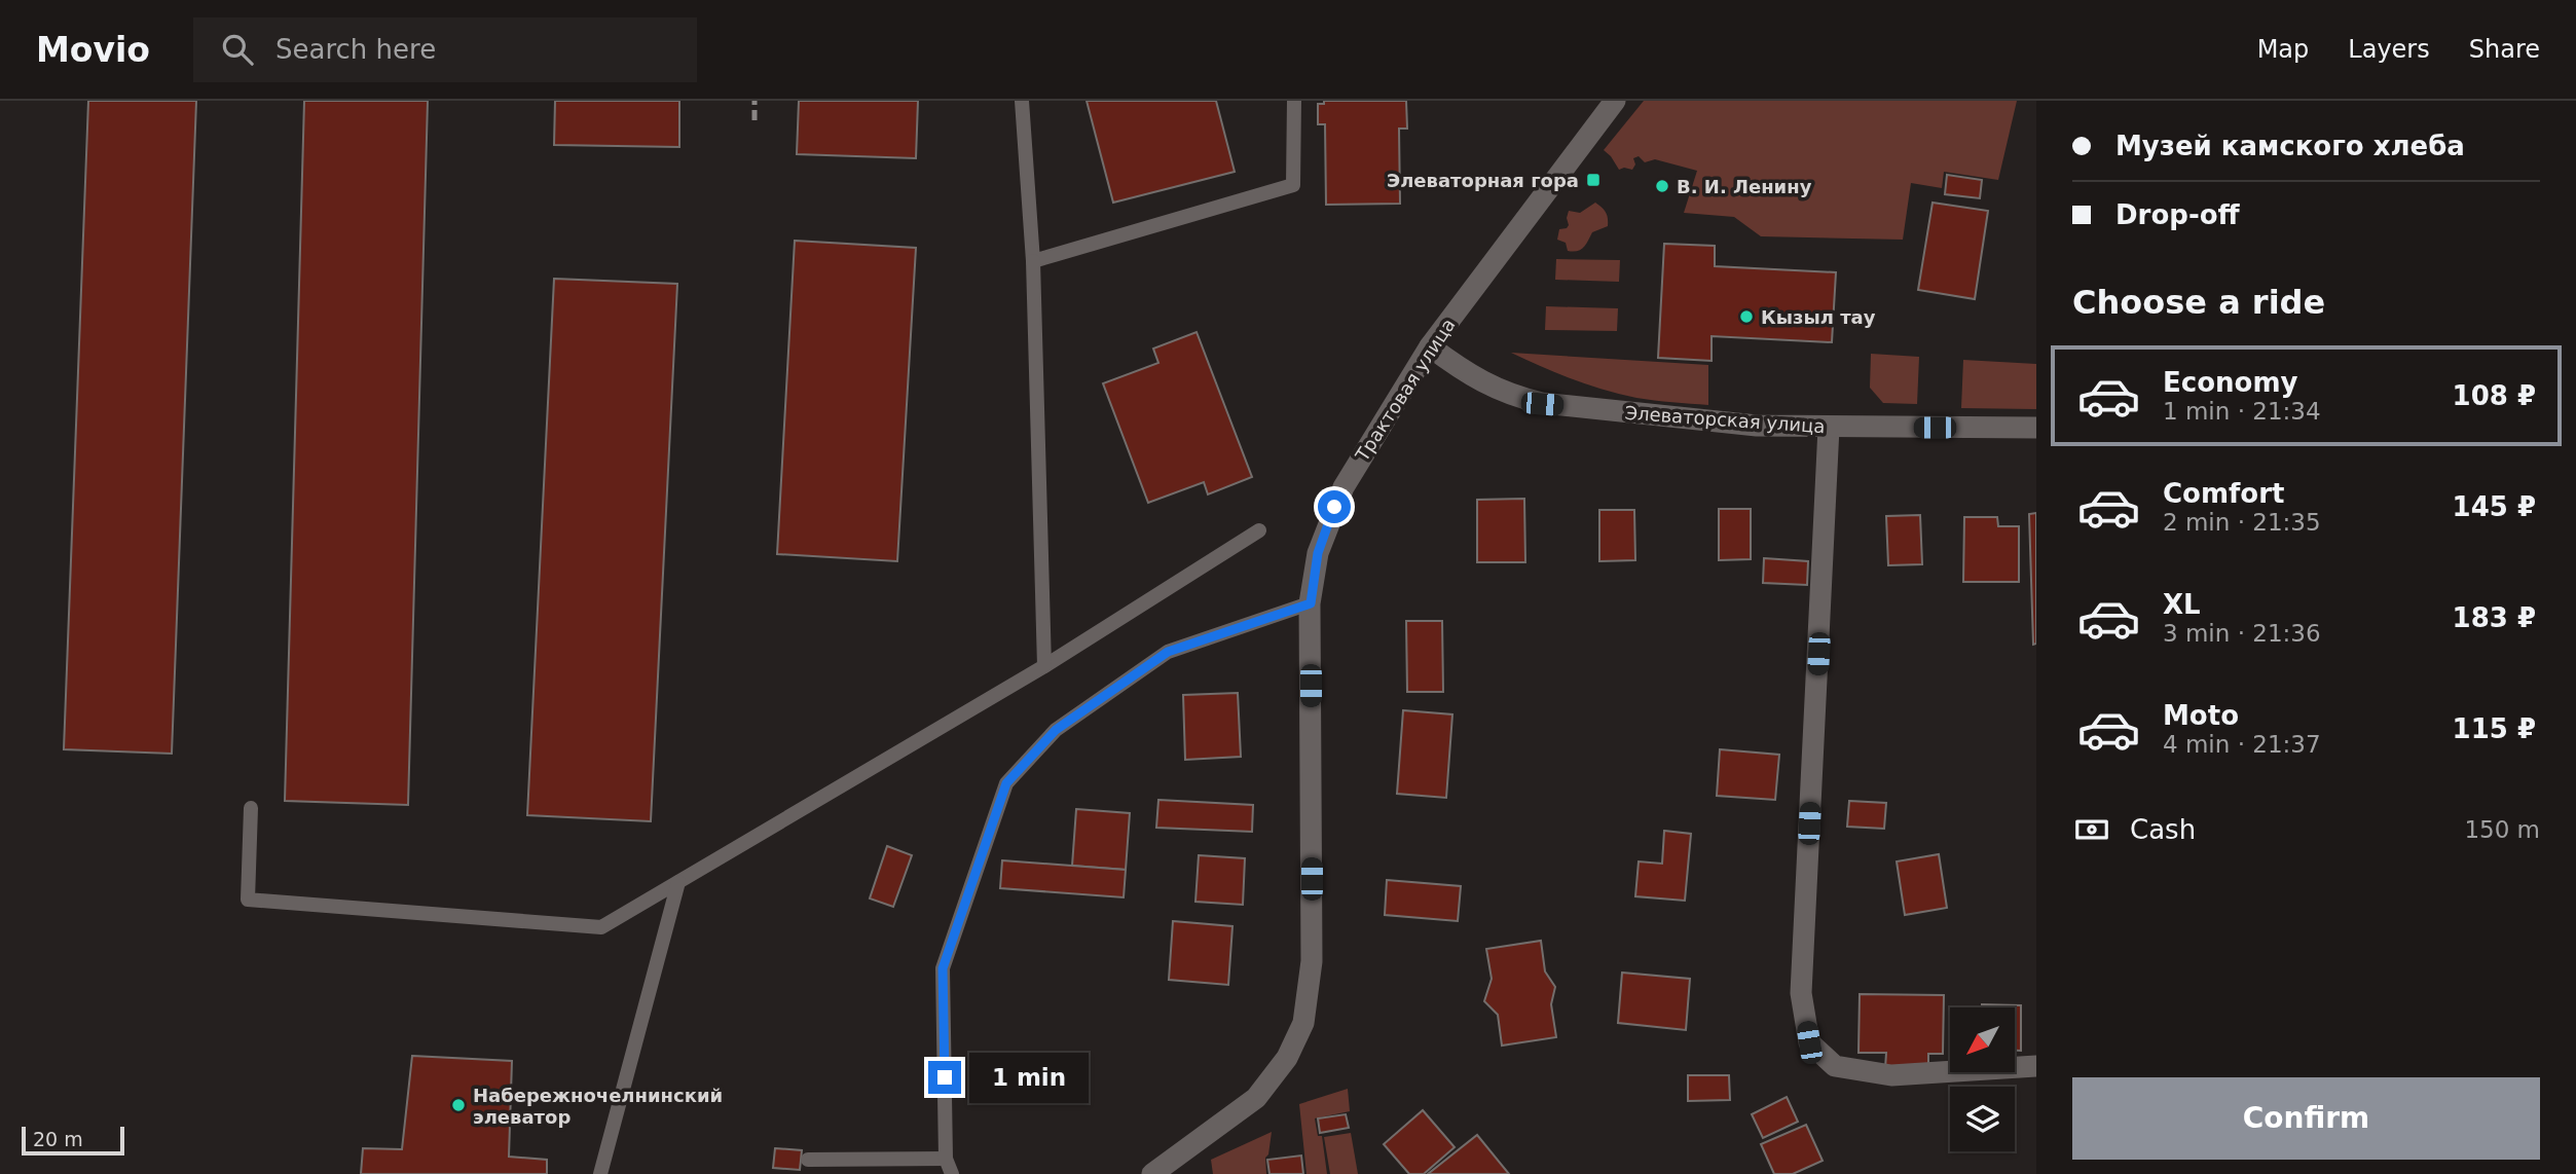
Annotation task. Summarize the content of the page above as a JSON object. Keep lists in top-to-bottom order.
{
  "streets": {
    "street": ["Трактовая улица", "Элеваторская улица"]
  },
  "crossings": [
    ["Трактовая улица", "Элеваторская улица"]
  ],
  "places": {
    "transit": ["Элеваторная гора"],
    "other": ["В. И. Ленину", "Кызыл тау", "Набережночелнинский элеватор"]
  },
  "scale_bar": "20 m",
  "north": "bottom left",
  "page": {
    "header": "Movio",
    "search": "Search here",
    "nav": ["Map", "Layers", "Share"],
    "banner": ["Музей камского хлеба", "Drop-off"],
    "heading": "Choose a ride",
    "list": [
      {
        "name": "Economy",
        "note": "1 min · 21:34",
        "value": "108 ₽"
      },
      {
        "name": "Comfort",
        "note": "2 min · 21:35",
        "value": "145 ₽"
      },
      {
        "name": "XL",
        "note": "3 min · 21:36",
        "value": "183 ₽"
      },
      {
        "name": "Moto",
        "note": "4 min · 21:37",
        "value": "115 ₽"
      }
    ],
    "pay": ["Cash", "150 m"],
    "bubble": "1 min",
    "buttons": "Confirm",
    "scale": "20 m"
  }
}
